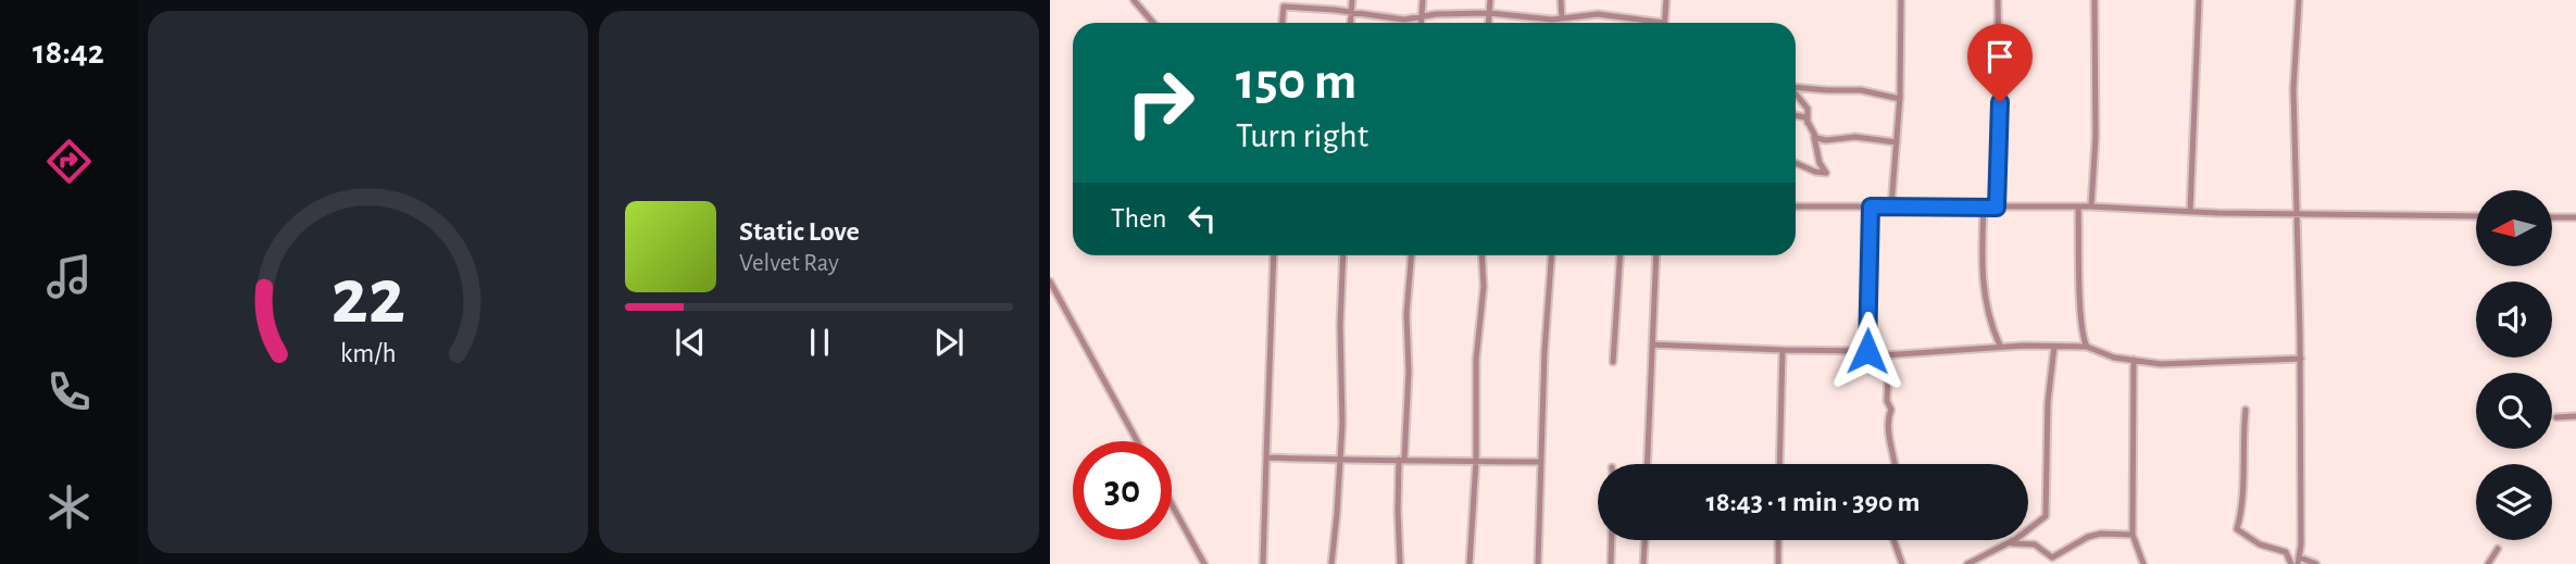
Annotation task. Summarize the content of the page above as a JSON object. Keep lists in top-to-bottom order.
{
  "north": "left",
  "page": {
    "tabs": "18:42",
    "turn": ["150 m", "Turn right"],
    "then": "Then",
    "song": ["Static Love", "Velvet Ray"],
    "limit": "30",
    "trip": "18:43 · 1 min · 390 m",
    "gauge": ["22", "km/h"]
  }
}
